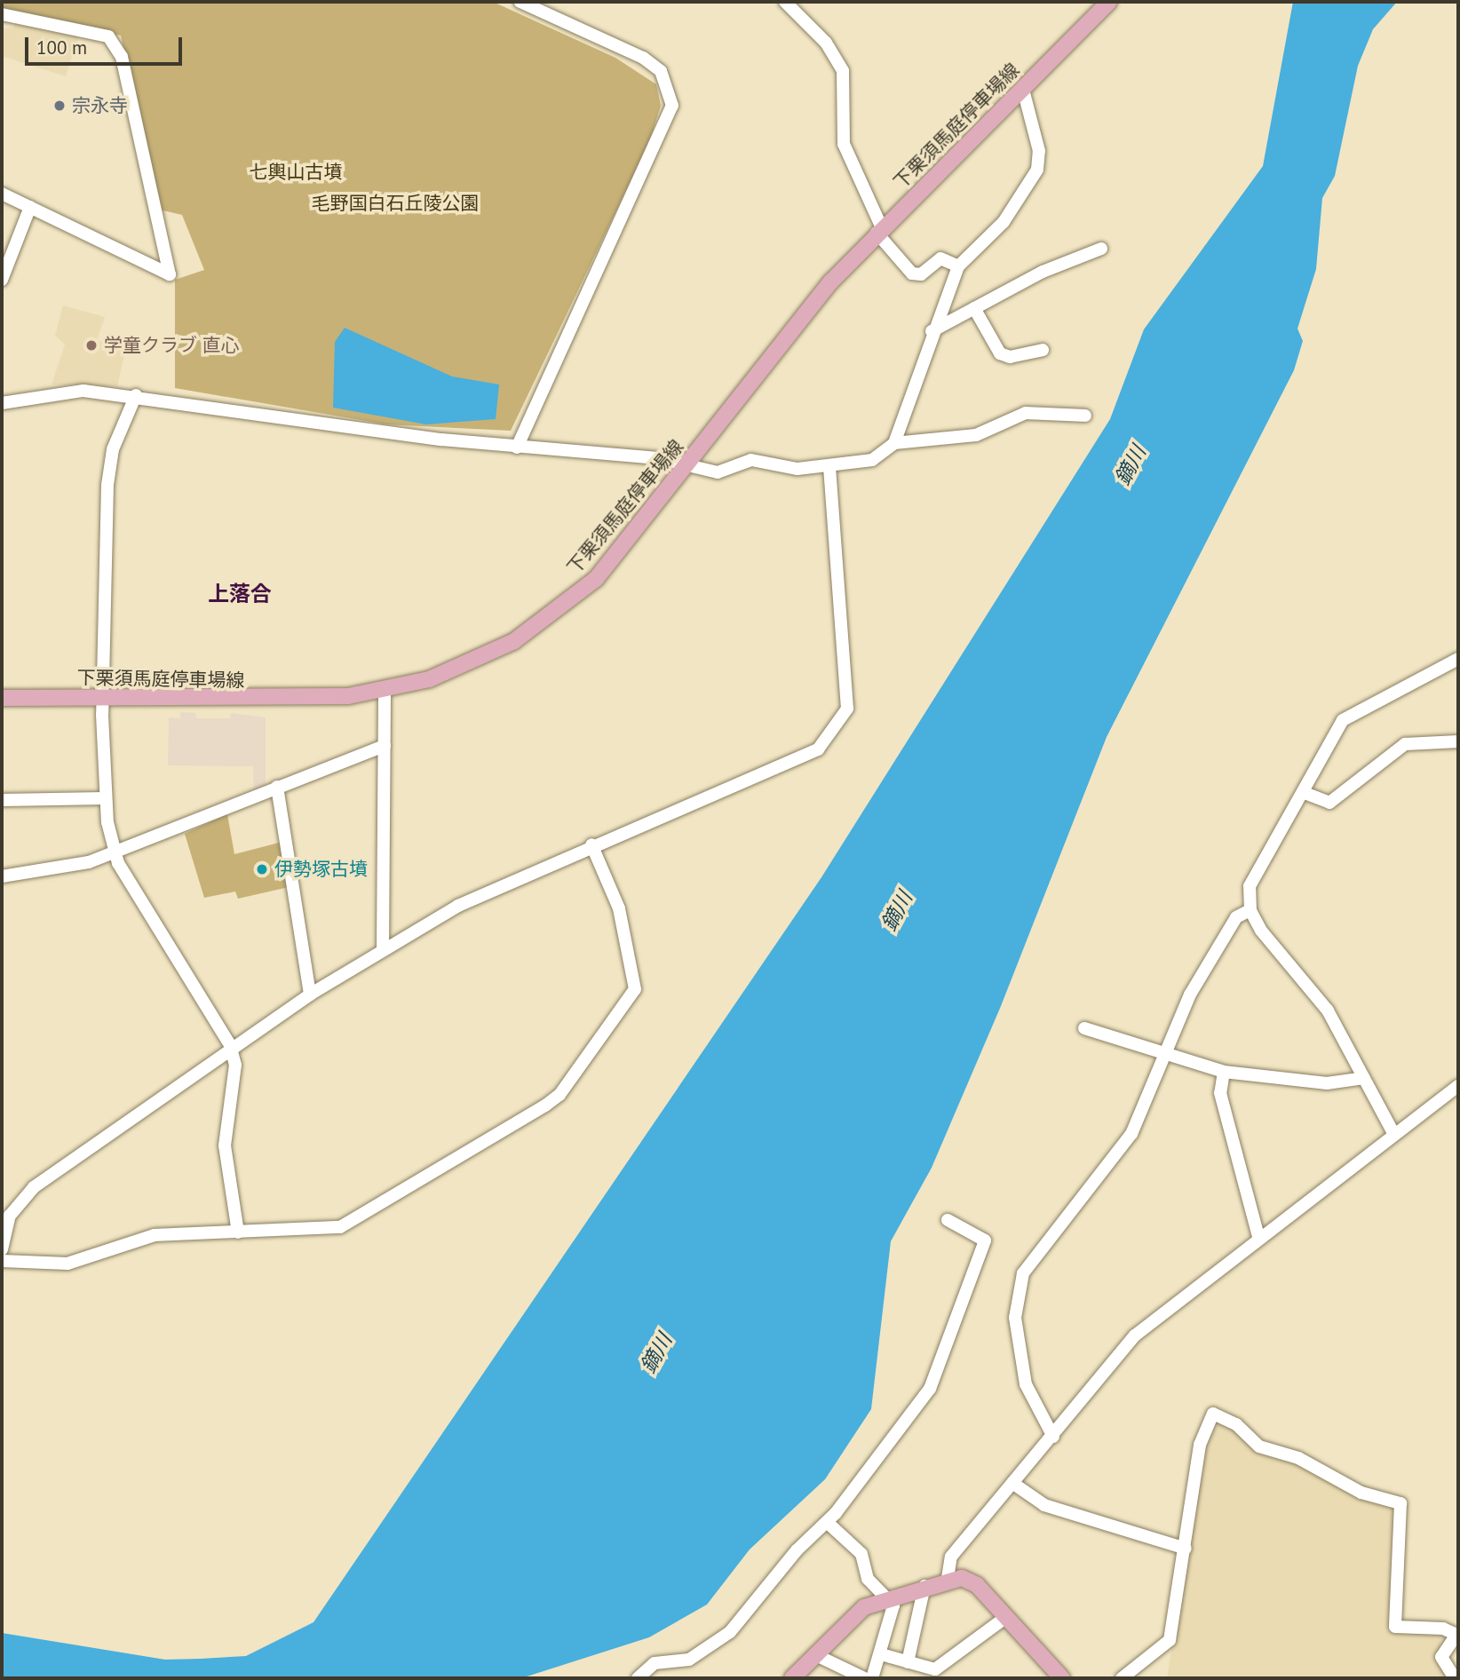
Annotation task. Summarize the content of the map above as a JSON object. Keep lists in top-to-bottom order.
{
  "streets": {
    "main road": ["下栗須馬庭停車場線"]
  },
  "districts": ["上落合"],
  "water": ["鏑川"],
  "parks": ["七輿山古墳", "毛野国白石丘陵公園"],
  "places": ["宗永寺", "学童クラブ 直心", "伊勢塚古墳"],
  "scale_bar": "100 m"
}
